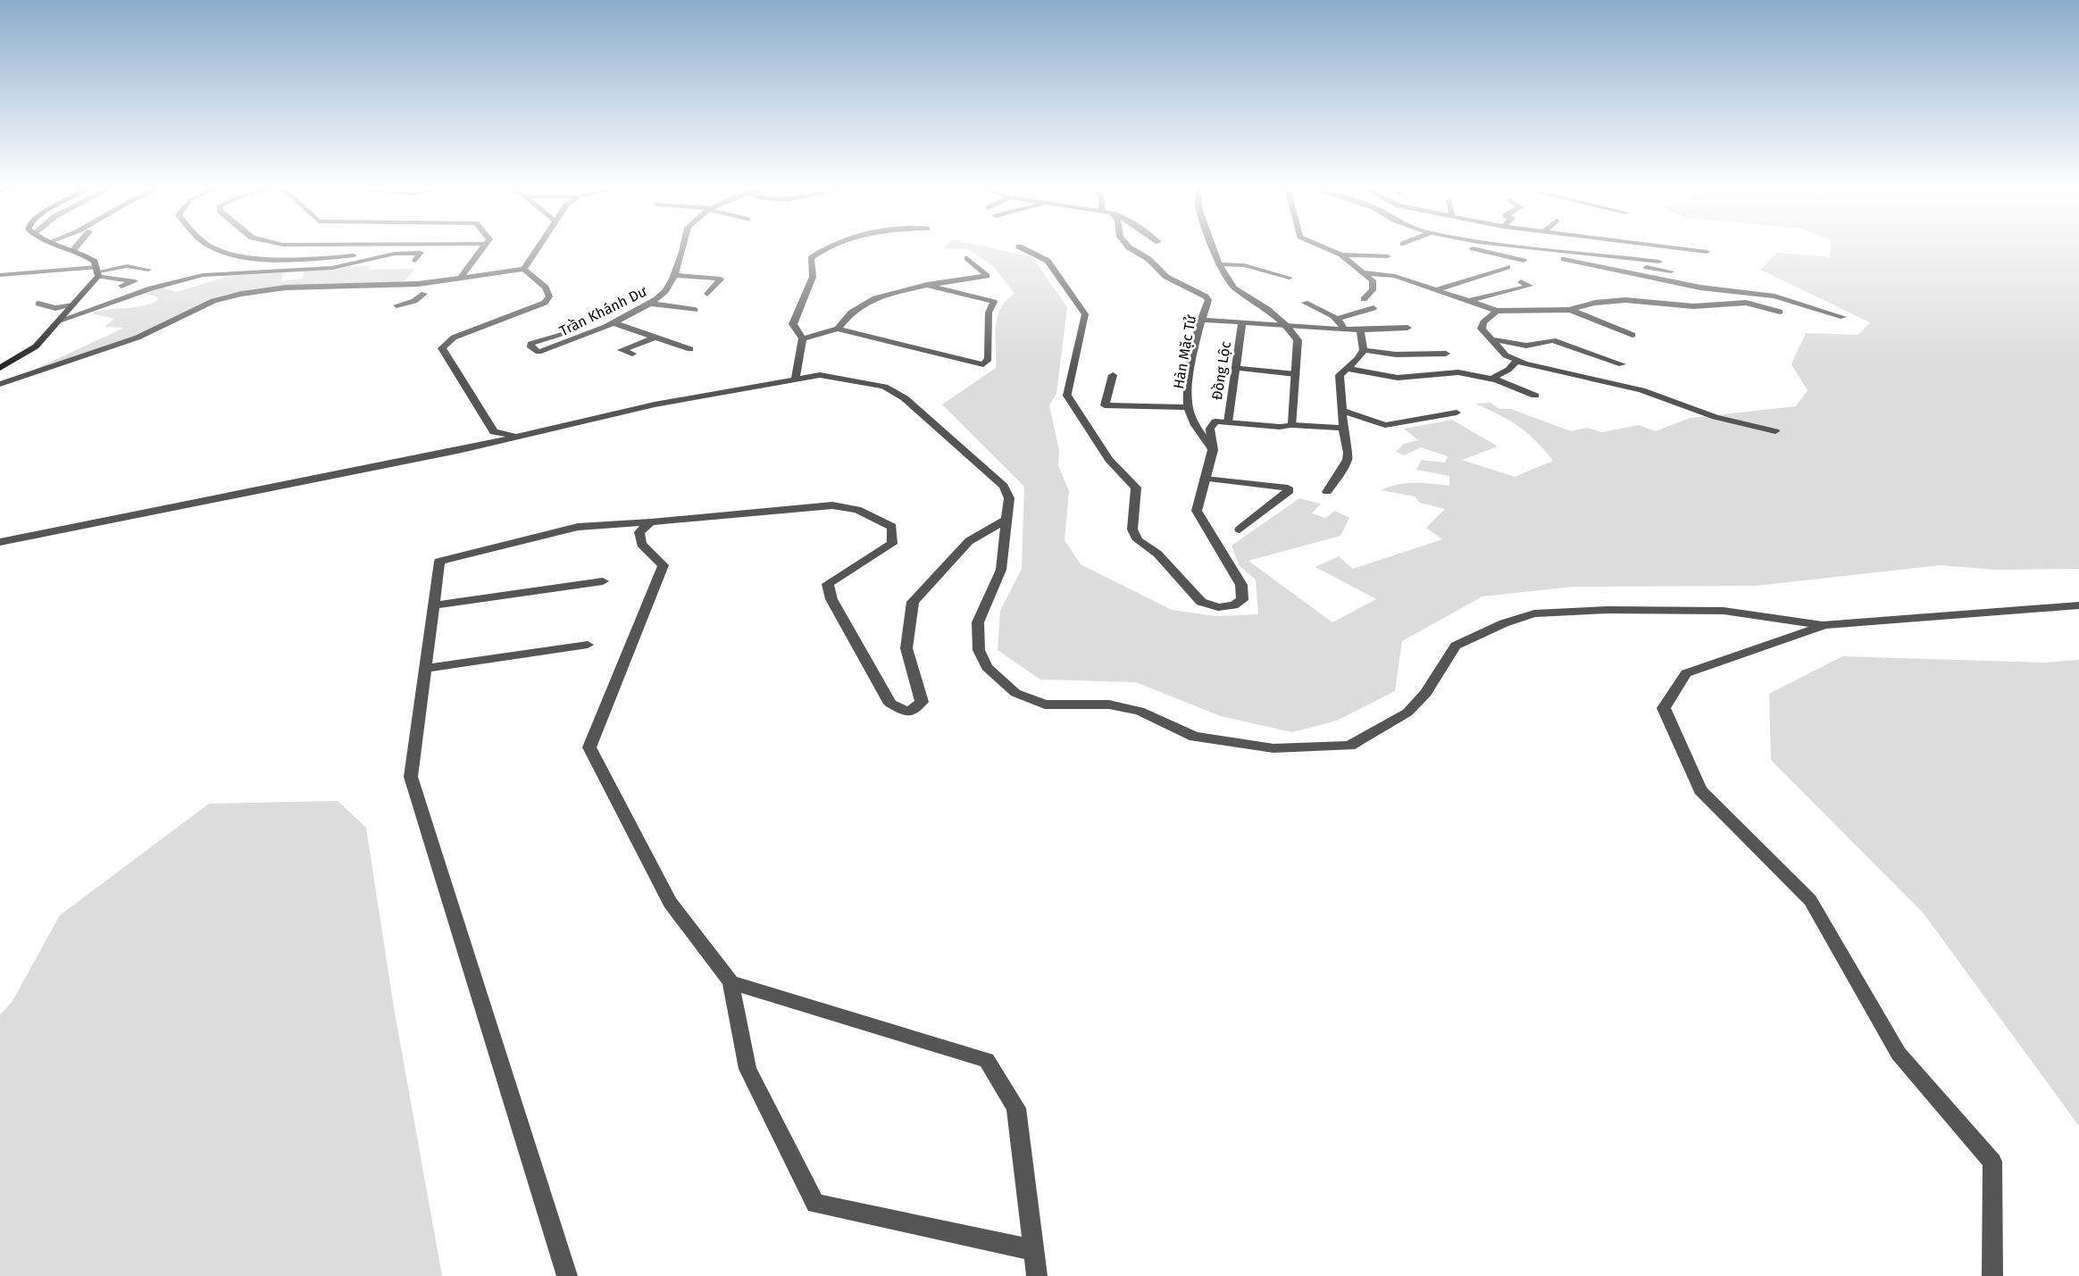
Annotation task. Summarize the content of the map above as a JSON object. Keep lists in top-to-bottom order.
{
  "streets": {
    "street": ["Trần Khánh Dư", "Hàn Mặc Tử", "Đồng Lộc"]
  }
}
